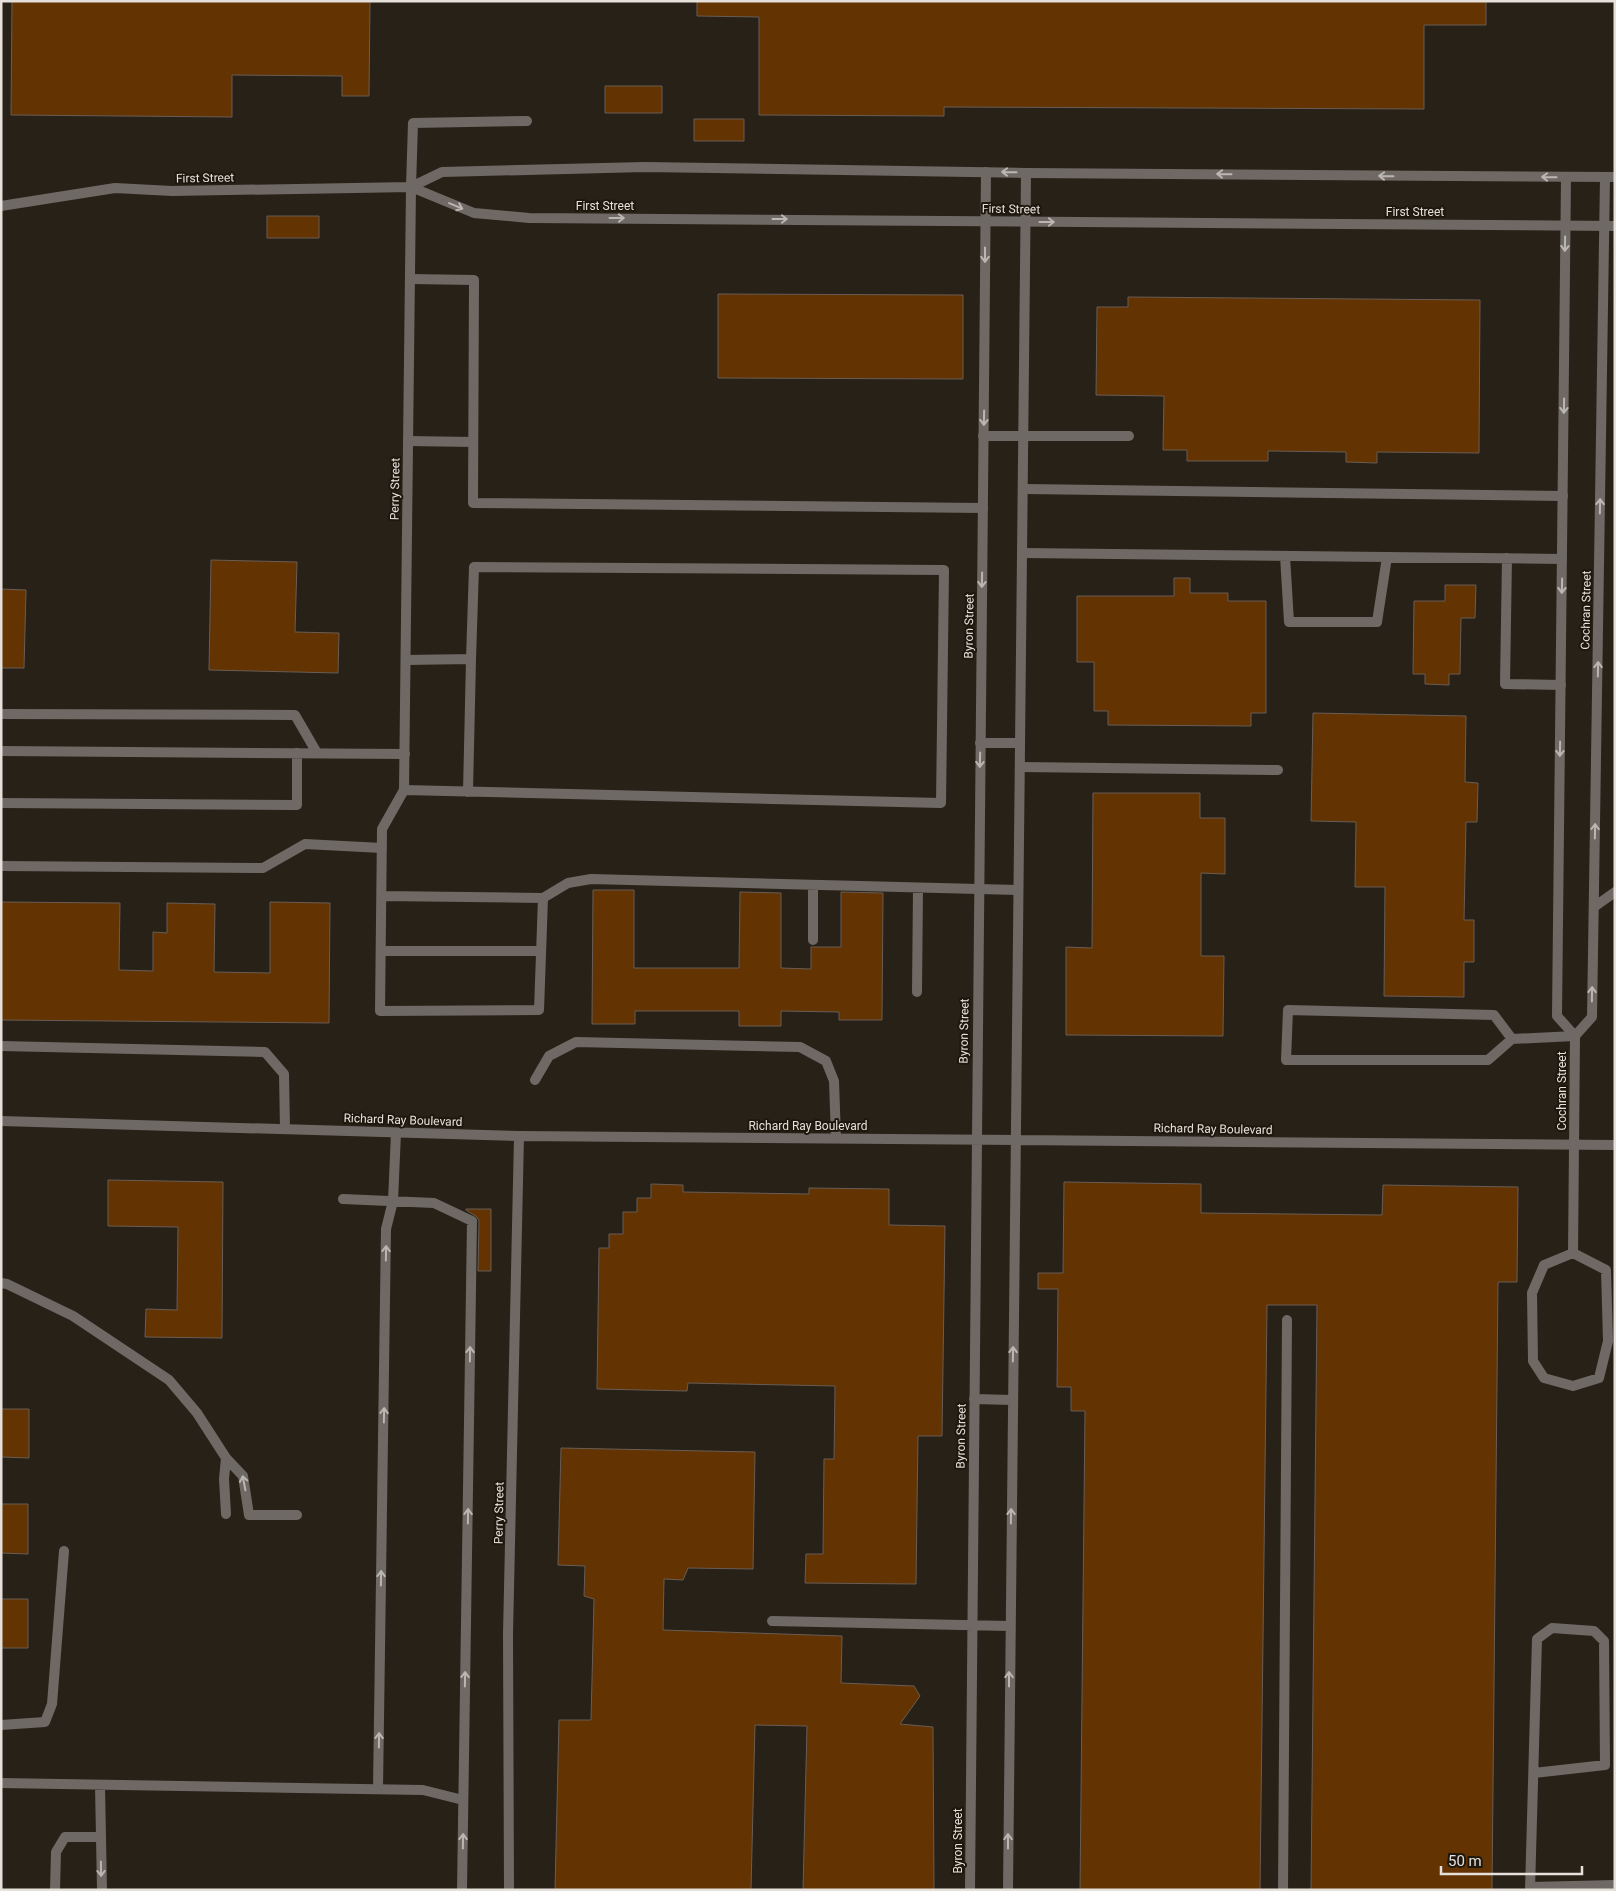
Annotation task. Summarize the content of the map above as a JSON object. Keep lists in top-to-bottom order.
{
  "streets": {
    "street": [
      "First Street",
      "Perry Street",
      "Cochran Street",
      "Byron Street",
      "Richard Ray Boulevard"
    ]
  },
  "crossings": [
    ["First Street", "Perry Street"],
    ["First Street", "Cochran Street"],
    ["First Street", "Byron Street"],
    ["Perry Street", "Richard Ray Boulevard"],
    ["Cochran Street", "Richard Ray Boulevard"],
    ["Byron Street", "Richard Ray Boulevard"]
  ],
  "scale_bar": "50 m"
}
